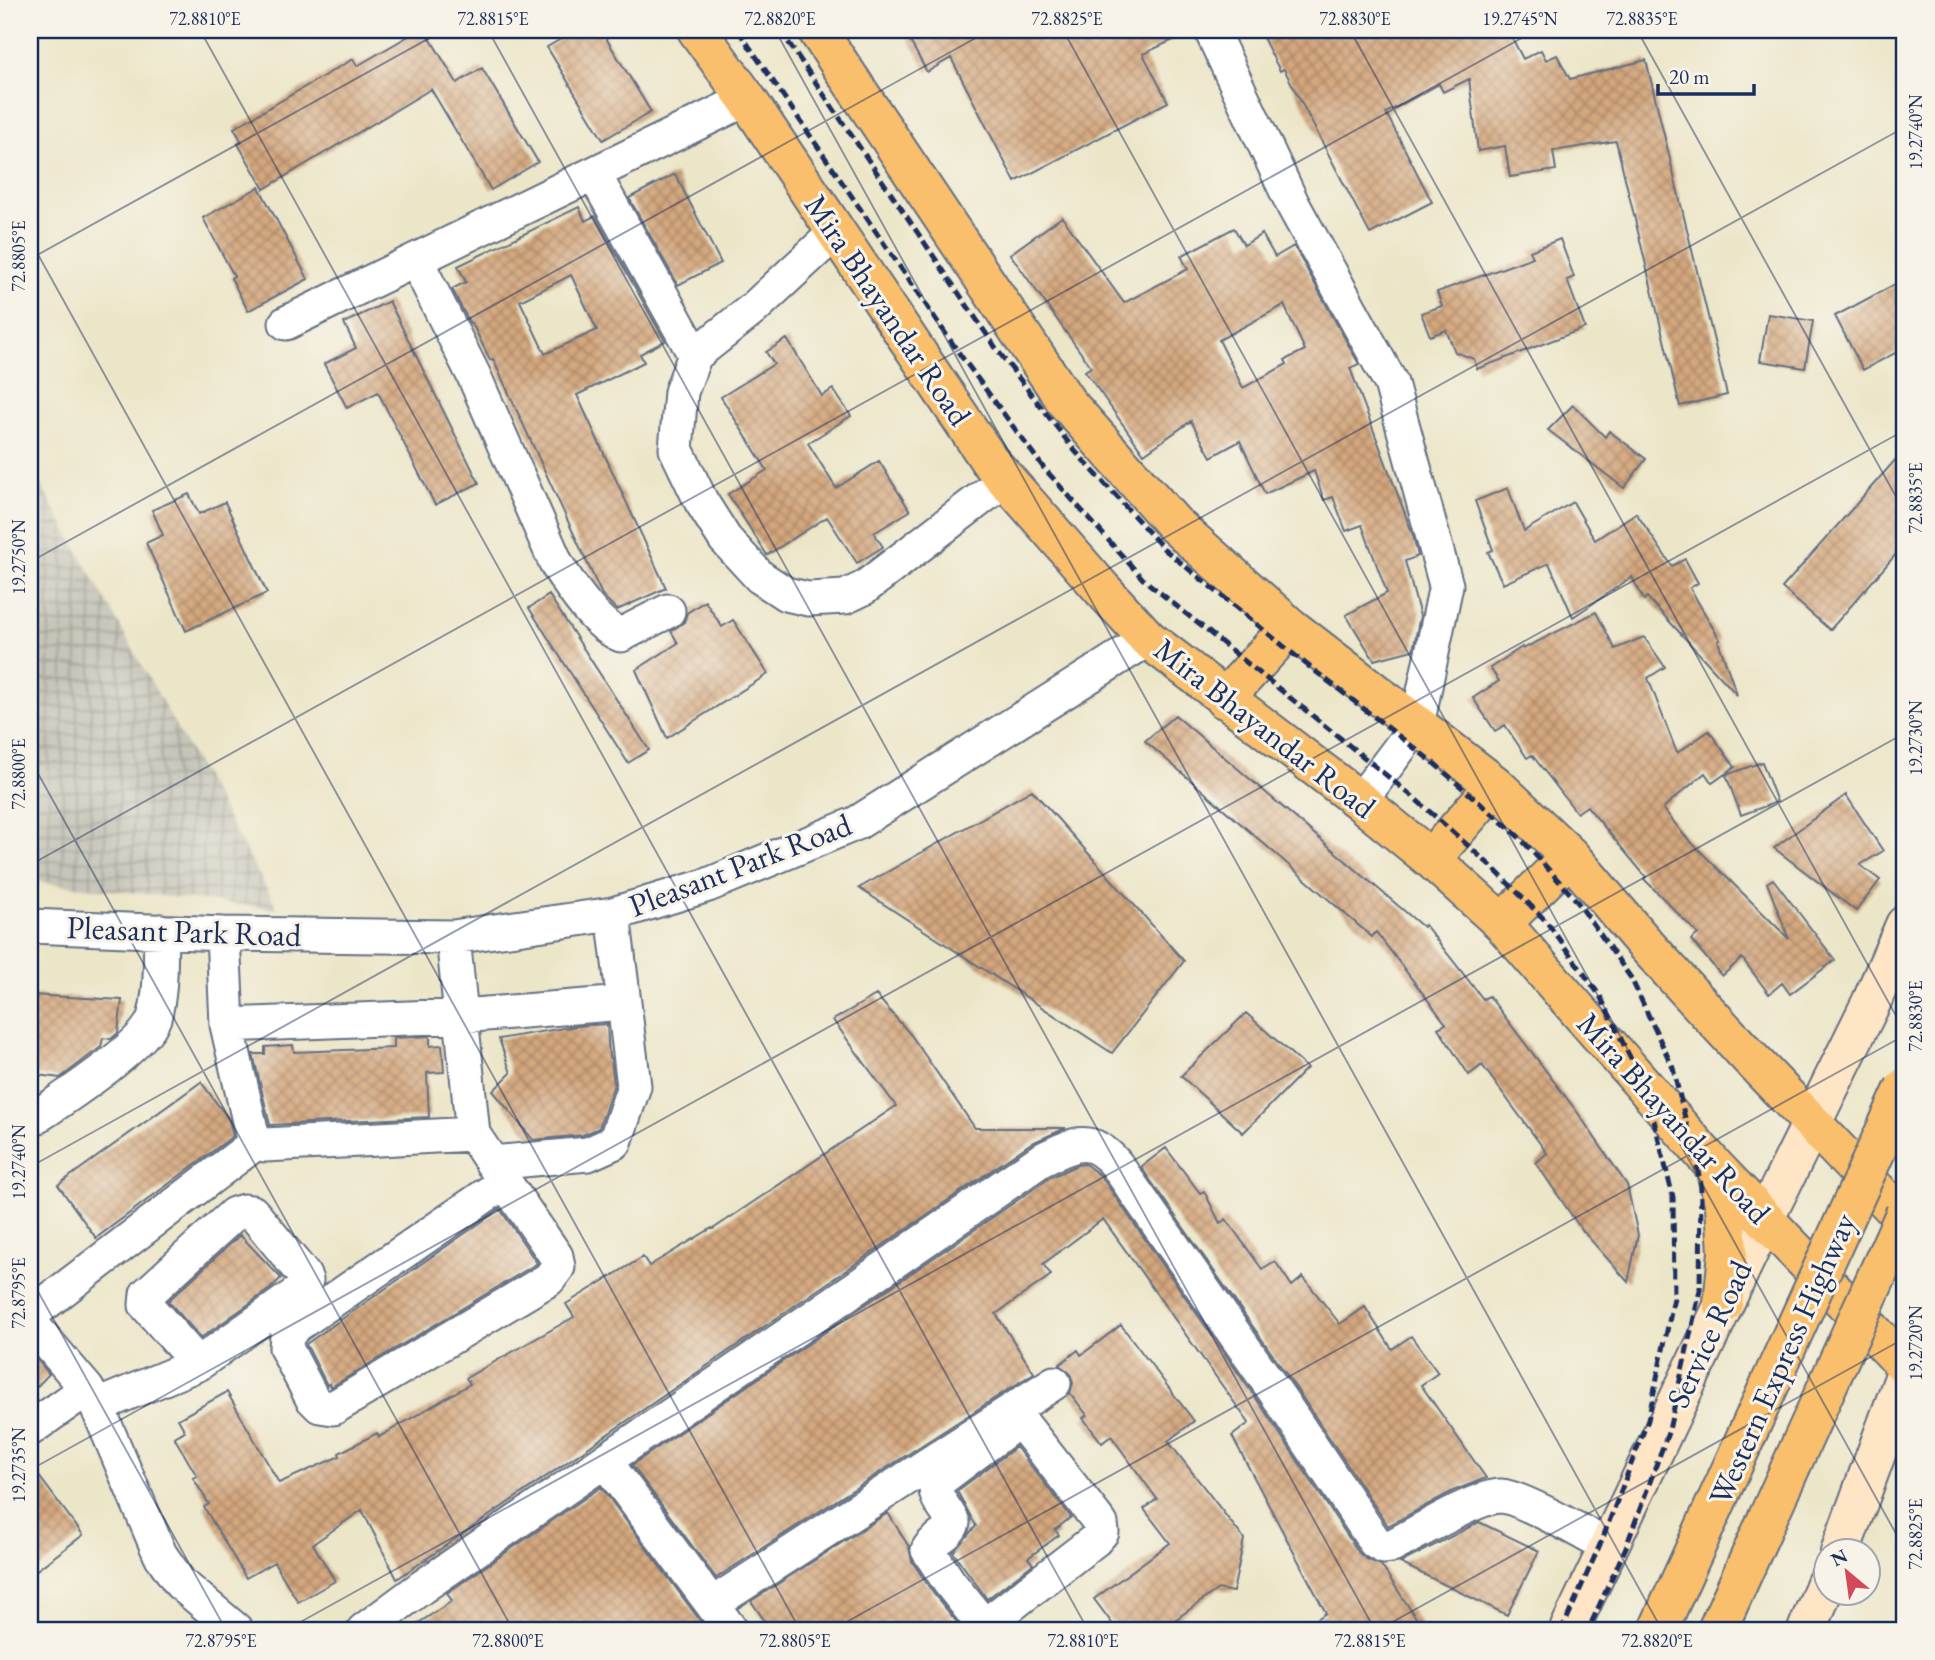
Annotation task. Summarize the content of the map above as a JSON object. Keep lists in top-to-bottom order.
{
  "streets": {
    "main road": ["Mira Bhayandar Road", "Service Road", "Western Express Highway"],
    "street": ["Pleasant Park Road"]
  },
  "crossings": [
    ["Mira Bhayandar Road", "Pleasant Park Road"],
    ["Mira Bhayandar Road", "Service Road"]
  ],
  "scale_bar": "20 m",
  "north": "top left",
  "coordinates": [
    "72.8810°E",
    "72.8815°E",
    "72.8820°E",
    "72.8825°E",
    "72.8830°E",
    "19.2745°N",
    "72.8835°E",
    "19.2740°N",
    "72.8805°E",
    "19.2750°N",
    "19.2730°N",
    "72.8800°E",
    "72.8795°E",
    "19.2720°N",
    "19.2735°N"
  ]
}
